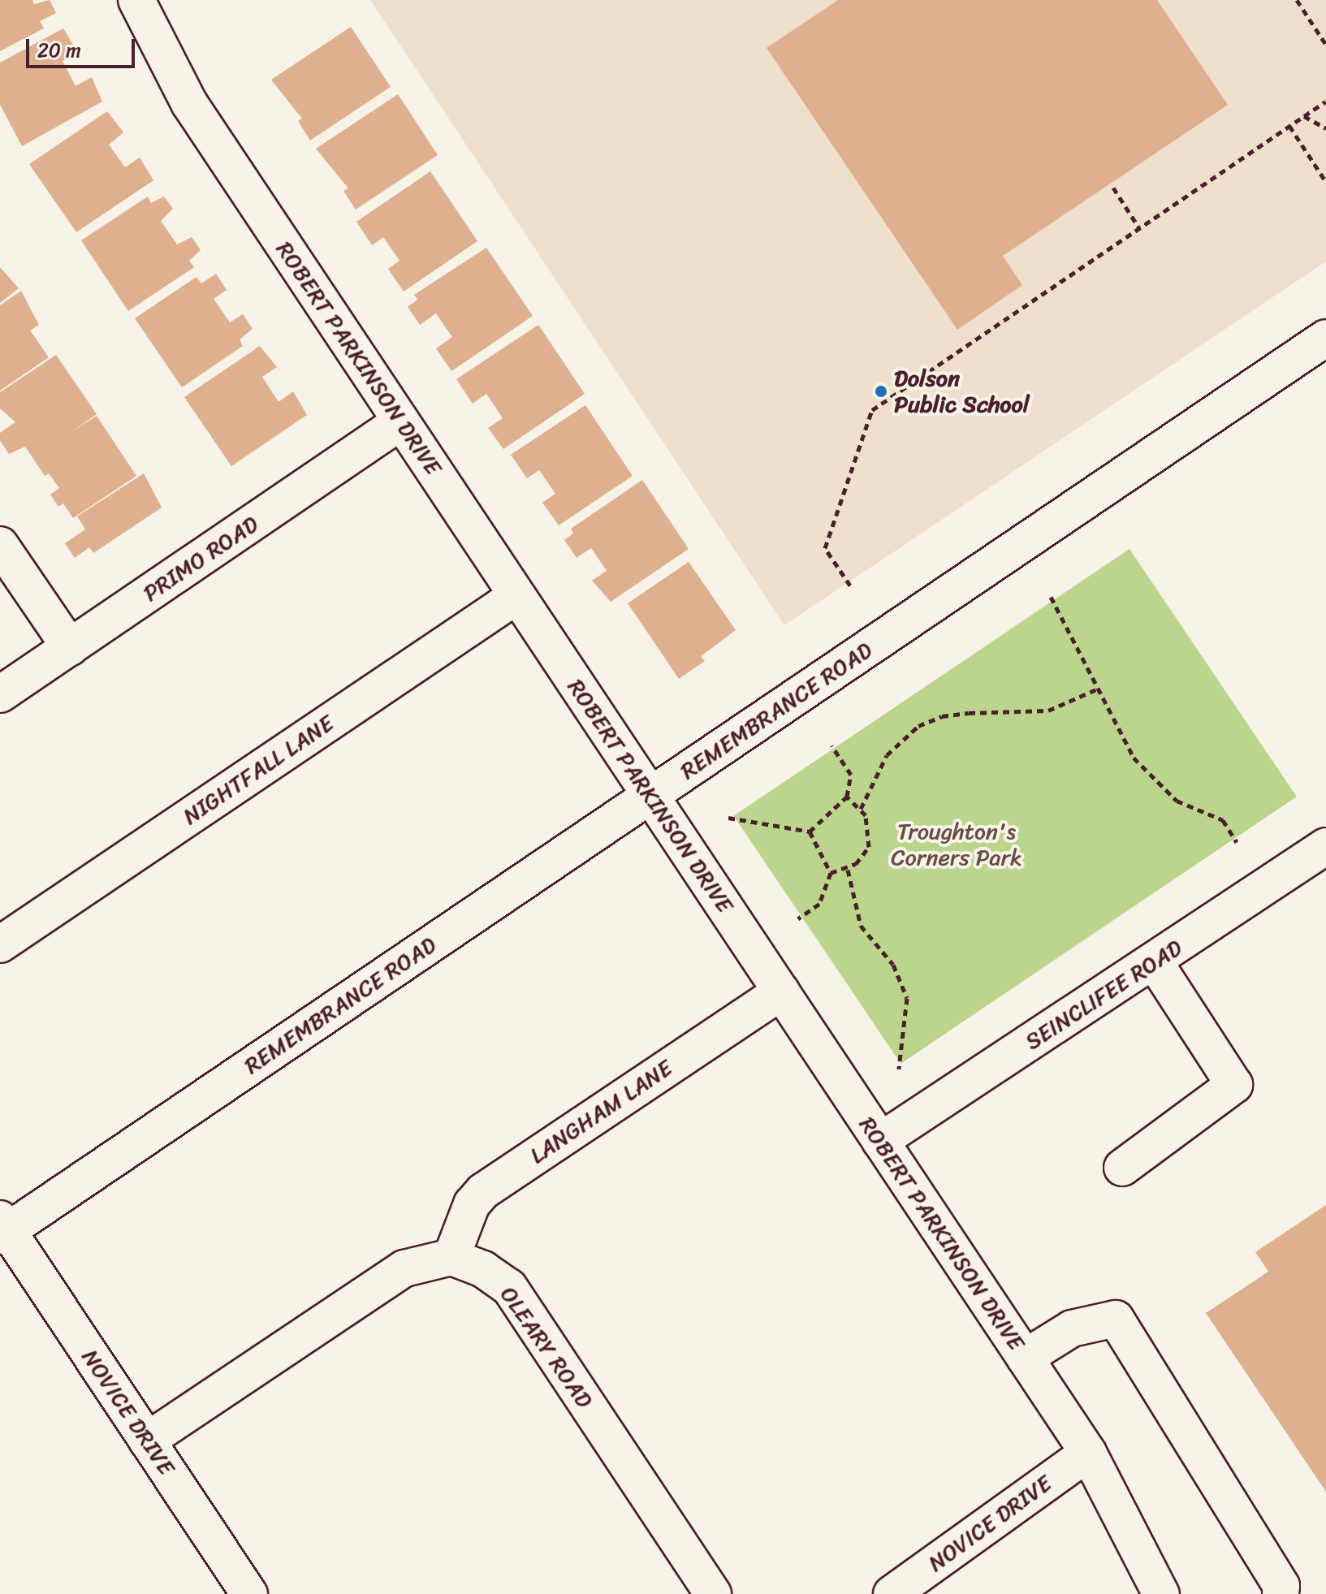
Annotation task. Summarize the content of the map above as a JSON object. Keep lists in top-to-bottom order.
{
  "streets": {
    "street": [
      "ROBERT PARKINSON DRIVE",
      "PRIMO ROAD",
      "REMEMBRANCE ROAD",
      "NIGHTFALL LANE",
      "SEINCLIFEE ROAD",
      "LANGHAM LANE",
      "OLEARY ROAD",
      "NOVICE DRIVE"
    ]
  },
  "crossings": [
    ["ROBERT PARKINSON DRIVE", "PRIMO ROAD"],
    ["ROBERT PARKINSON DRIVE", "REMEMBRANCE ROAD"],
    ["ROBERT PARKINSON DRIVE", "NIGHTFALL LANE"],
    ["ROBERT PARKINSON DRIVE", "SEINCLIFEE ROAD"],
    ["ROBERT PARKINSON DRIVE", "LANGHAM LANE"],
    ["ROBERT PARKINSON DRIVE", "NOVICE DRIVE"],
    ["REMEMBRANCE ROAD", "NOVICE DRIVE"],
    ["LANGHAM LANE", "OLEARY ROAD"]
  ],
  "parks": ["Troughton's Corners Park"],
  "places": ["Dolson Public School"],
  "scale_bar": "20 m"
}
